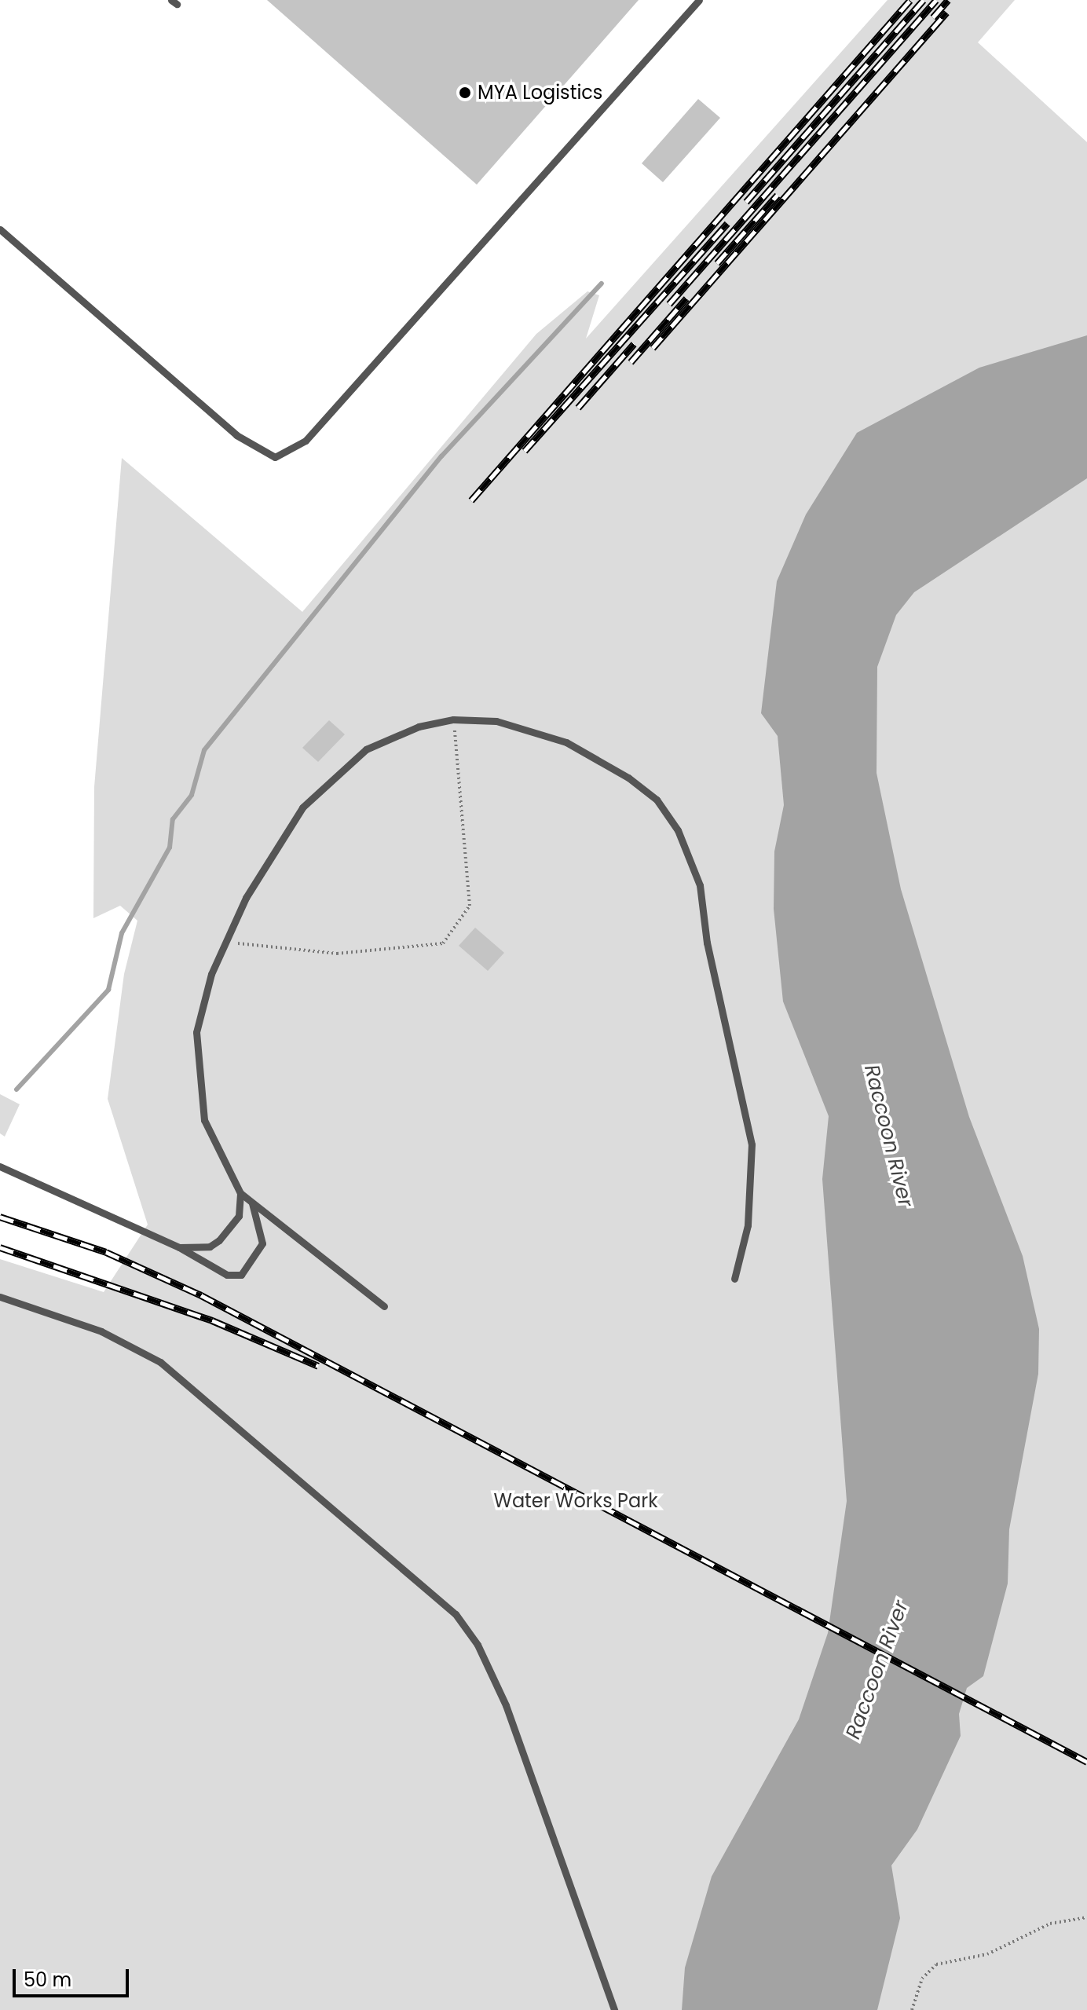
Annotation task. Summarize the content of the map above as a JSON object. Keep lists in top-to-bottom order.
{
  "water": ["Raccoon River"],
  "parks": ["Water Works Park"],
  "places": ["MYA Logistics"],
  "scale_bar": "50 m"
}
